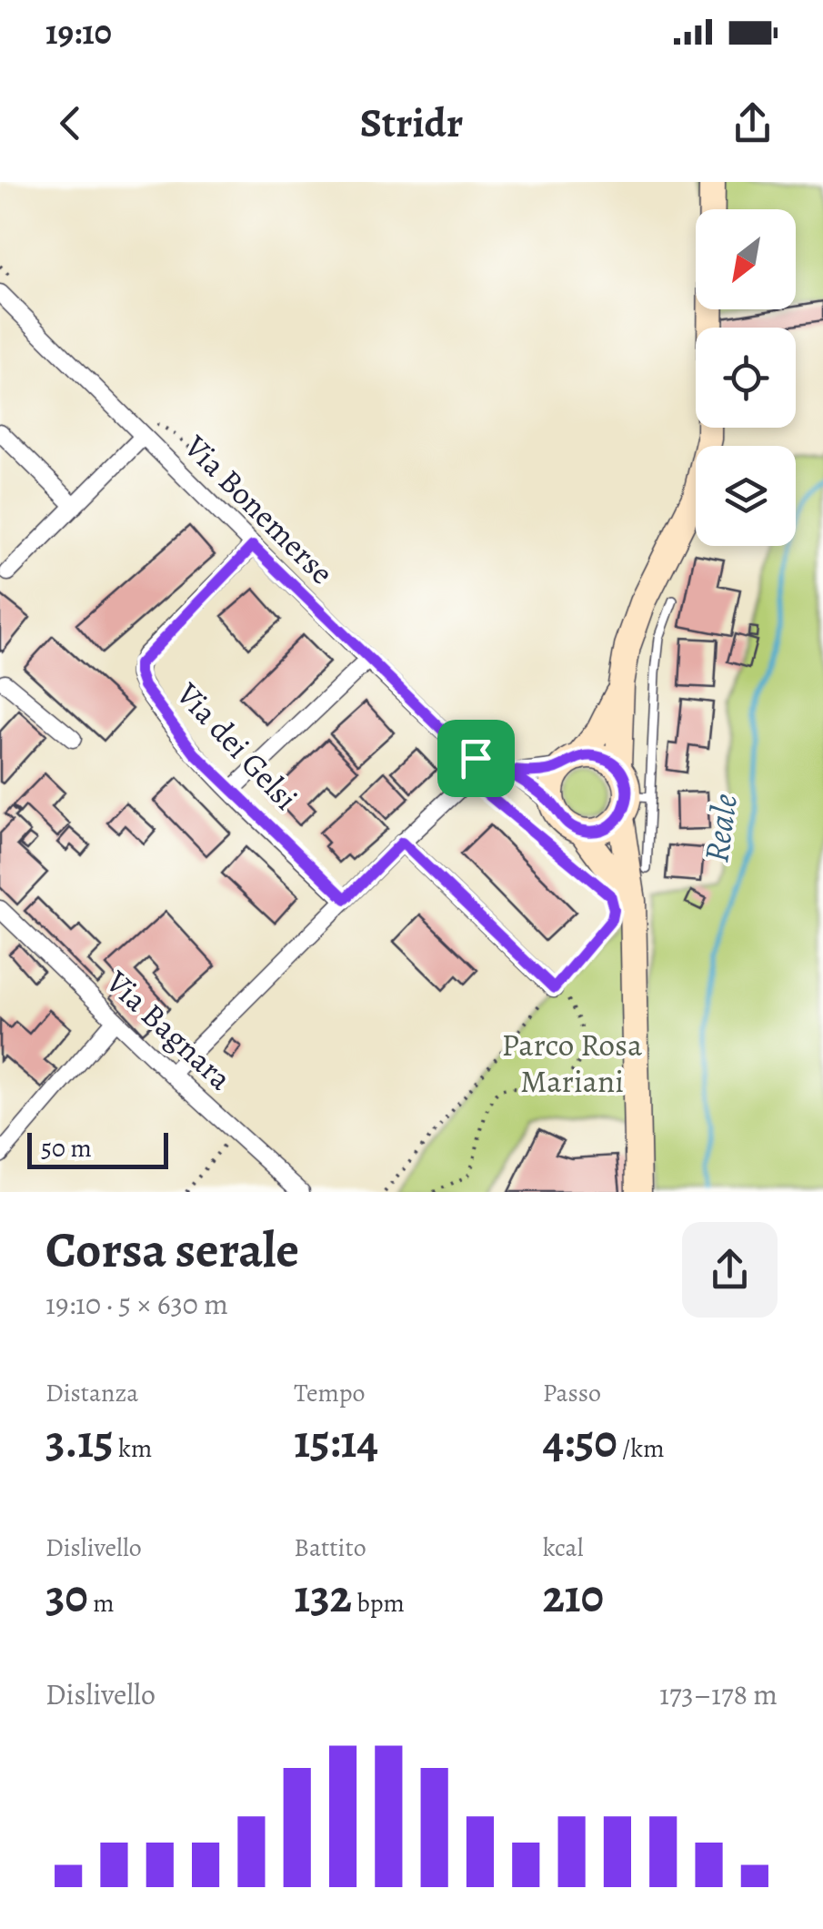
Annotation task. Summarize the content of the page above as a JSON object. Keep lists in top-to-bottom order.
{
  "streets": {
    "street": ["Via Bonemerse", "Via dei Gelsi", "Via Bagnara"]
  },
  "crossings": [
    ["Via Bonemerse", "Via dei Gelsi"]
  ],
  "water": ["Reale"],
  "parks": ["Parco Rosa Mariani"],
  "scale_bar": "50 m",
  "north": "bottom left",
  "page": {
    "status": "19:10",
    "header": "Stridr",
    "scale": "50 m",
    "heading": ["Corsa serale", "19:10 · 5 × 630 m"],
    "stats": [
      ["Distanza", "3.15 km"],
      ["Tempo", "15:14"],
      ["Passo", "4:50 /km"],
      ["Dislivello", "30 m"],
      ["Battito", "132 bpm"],
      ["kcal", "210"]
    ],
    "chart": ["Dislivello", "173–178 m"]
  }
}
